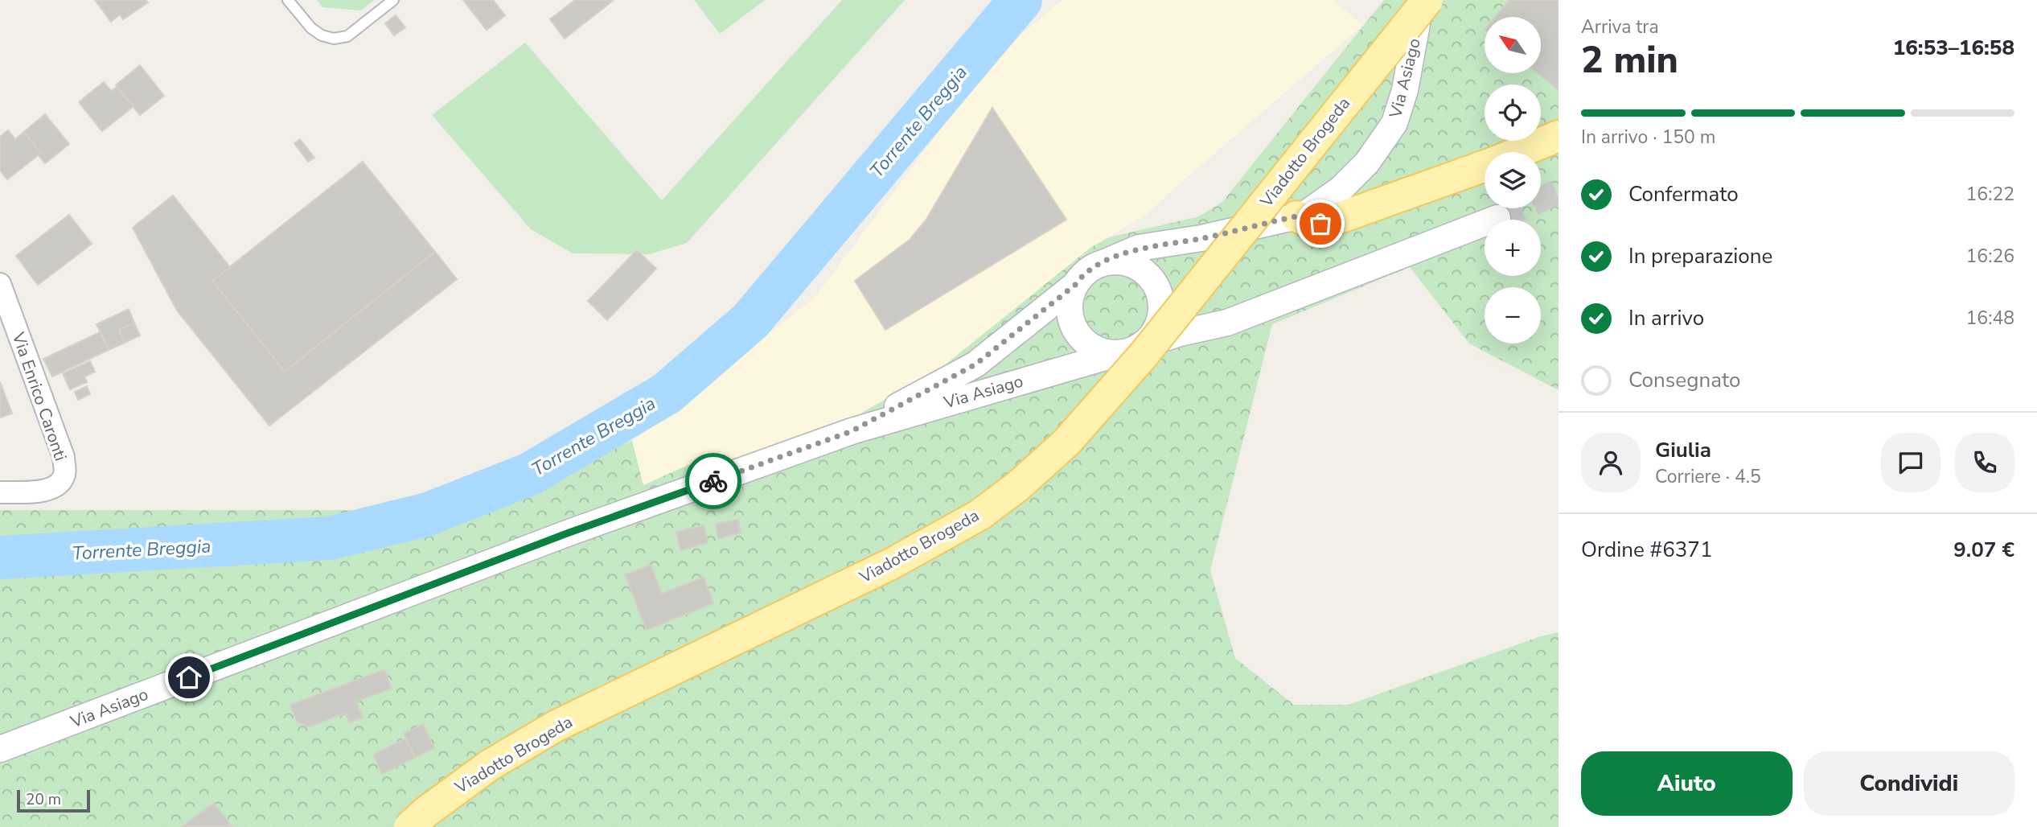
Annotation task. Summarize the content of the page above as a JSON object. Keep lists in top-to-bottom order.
{
  "streets": {
    "main road": ["Viadotto Brogeda"],
    "street": ["Via Asiago", "Via Enrico Caronti"]
  },
  "water": ["Torrente Breggia"],
  "scale_bar": "20 m",
  "north": "top left",
  "page": {
    "heading": ["2 min", "Arriva tra", "16:53–16:58"],
    "panel": [
      "Giulia",
      "Corriere · 4.5",
      "Ordine #6371",
      "9.07 €"
    ],
    "map_buttons": ["+", "−"],
    "bar": "In arrivo · 150 m",
    "list": [
      ["Confermato", "16:22"],
      ["In preparazione", "16:26"],
      ["In arrivo", "16:48"],
      "Consegnato"
    ],
    "buttons": ["Aiuto", "Condividi"],
    "scale": "20 m"
  }
}
